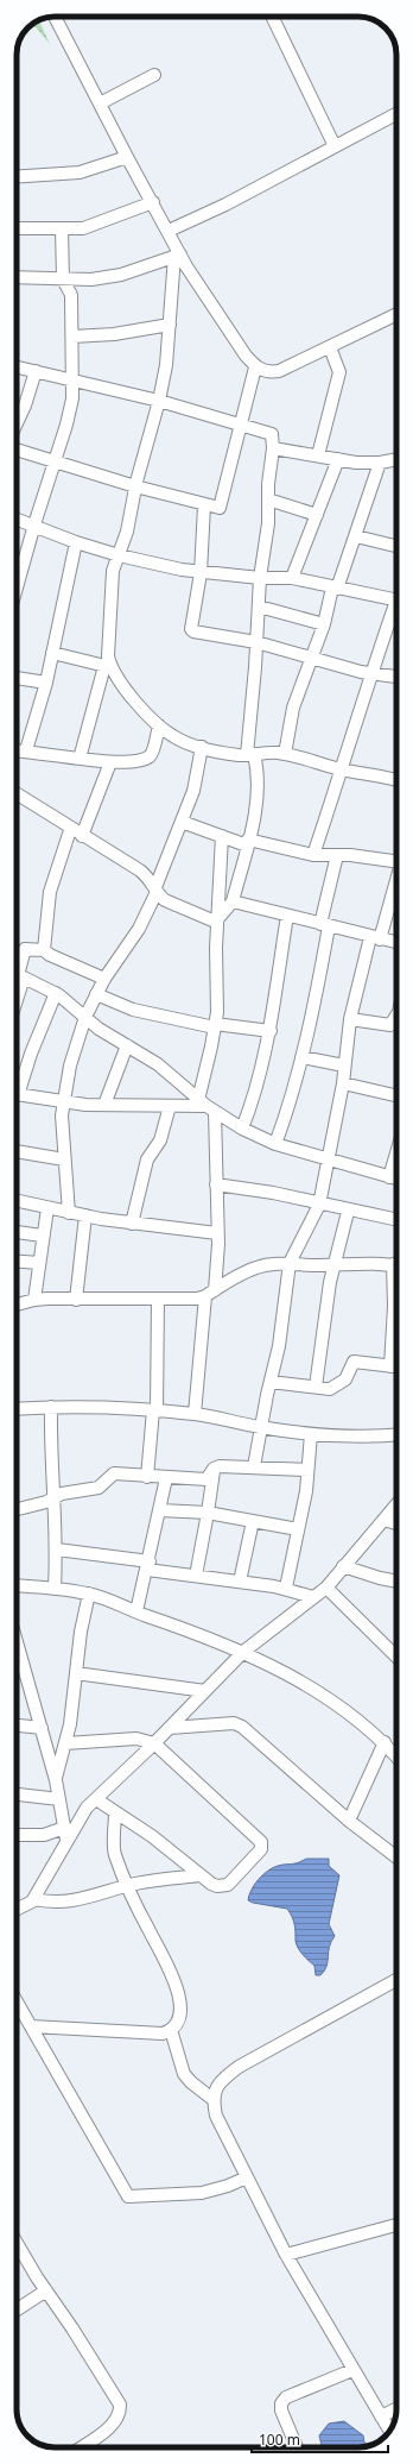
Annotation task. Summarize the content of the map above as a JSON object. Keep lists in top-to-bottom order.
{
  "scale_bar": "100 m"
}
